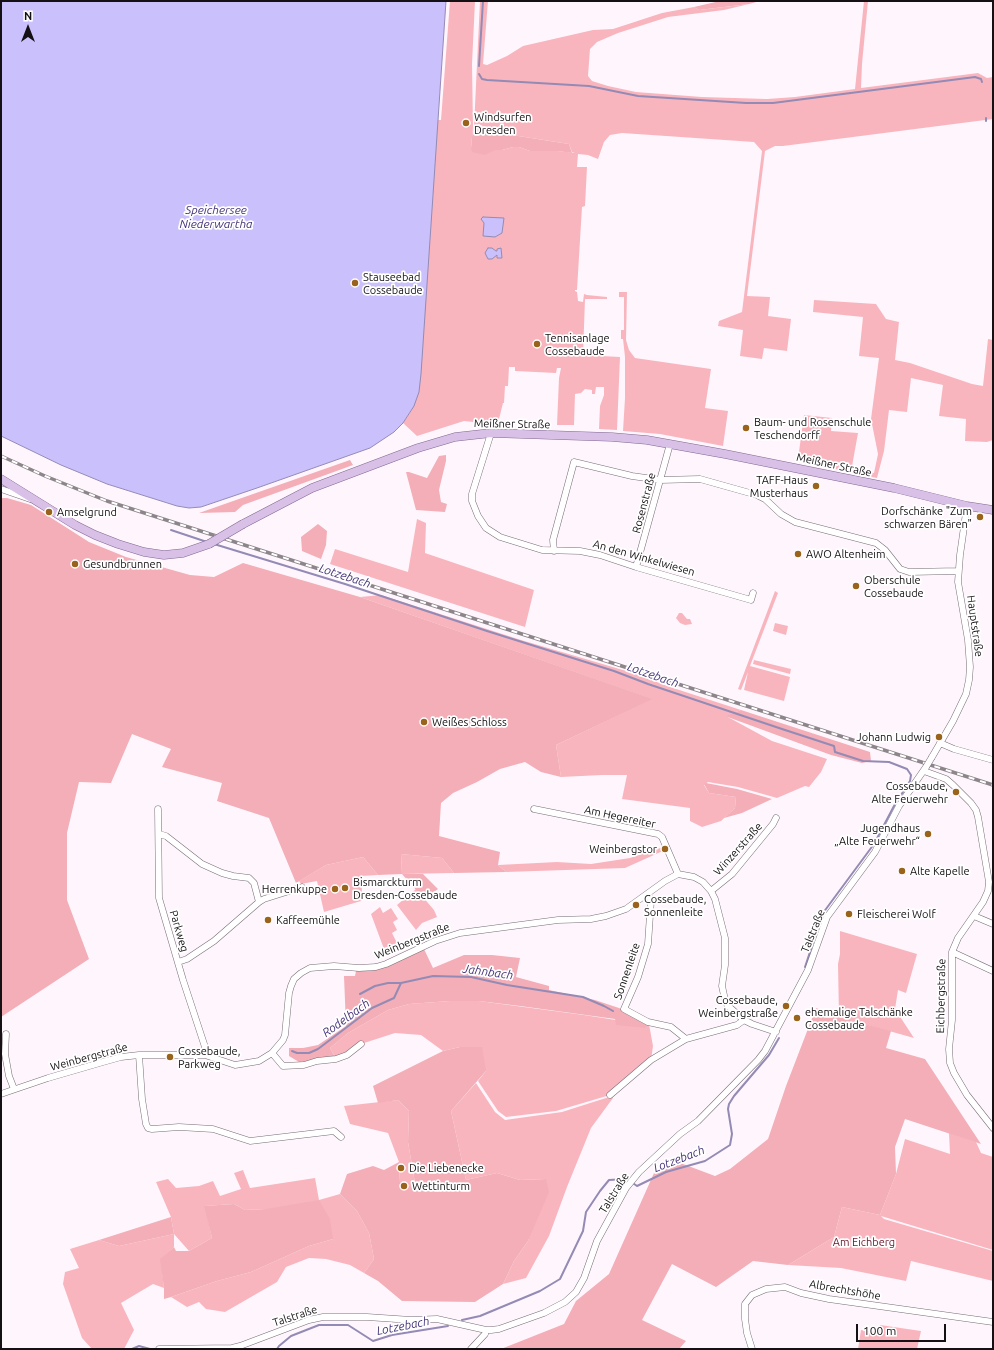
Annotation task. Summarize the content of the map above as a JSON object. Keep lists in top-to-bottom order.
{
  "streets": {
    "main road": ["Meißner Straße"],
    "street": [
      "Rosenstraße",
      "An den Winkelwiesen",
      "Hauptstraße",
      "Am Hegereiter",
      "Winzerstraße",
      "Parkweg",
      "Talstraße",
      "Weinbergstraße",
      "Sonnenleite",
      "Eichbergstraße",
      "Albrechtshöhe"
    ]
  },
  "crossings": [
    ["Meißner Straße", "Rosenstraße"],
    ["Meißner Straße", "An den Winkelwiesen"],
    ["Meißner Straße", "Hauptstraße"],
    ["Rosenstraße", "An den Winkelwiesen"],
    ["Hauptstraße", "Talstraße"],
    ["Am Hegereiter", "Weinbergstraße"],
    ["Parkweg", "Weinbergstraße"],
    ["Talstraße", "Eichbergstraße"],
    ["Weinbergstraße", "Sonnenleite"]
  ],
  "water": [
    "Speichersee Niederwartha",
    "Lotzebach",
    "Jahnbach",
    "Rodelbach"
  ],
  "parks": ["Am Eichberg"],
  "places": [
    "Windsurfen Dresden",
    "Stauseebad Cossebaude",
    "Tennisanlage Cossebaude",
    "Baum- und Rosenschule Teschendorff",
    "TAFF-Haus Musterhaus",
    "Amselgrund",
    "Dorfschänke \"Zum schwarzen Bären\"",
    "AWO Altenheim",
    "Gesundbrunnen",
    "Oberschule Cossebaude",
    "Weißes Schloss",
    "Johann Ludwig",
    "Cossebaude, Alte Feuerwehr",
    "Jugendhaus „Alte Feuerwehr“",
    "Weinbergstor",
    "Alte Kapelle",
    "Bismarckturm Dresden-Cossebaude",
    "Herrenkuppe",
    "Cossebaude, Sonnenleite",
    "Fleischerei Wolf",
    "Kaffeemühle",
    "Cossebaude, Weinbergstraße",
    "ehemalige Talschänke Cossebaude",
    "Cossebaude, Parkweg",
    "Die Liebenecke",
    "Wettinturm"
  ],
  "scale_bar": "100 m",
  "north": "top"
}
